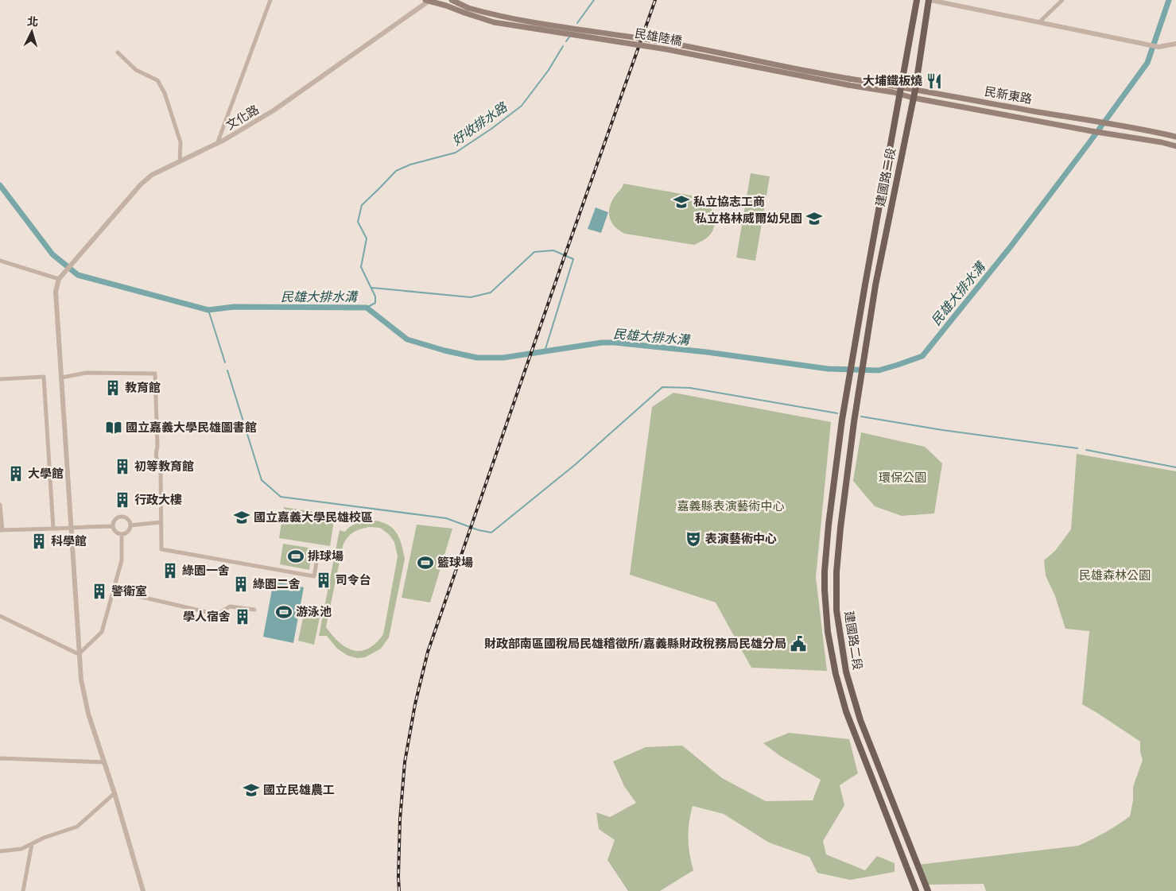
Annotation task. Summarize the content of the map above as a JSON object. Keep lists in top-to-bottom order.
{
  "streets": {
    "main road": ["民雄陸橋", "民新東路", "建國路二段"],
    "street": ["文化路"]
  },
  "crossings": [
    ["民雄陸橋", "民新東路"],
    ["民雄陸橋", "文化路"],
    ["民雄陸橋", "建國路二段"],
    ["民新東路", "建國路二段"]
  ],
  "water": ["好收排水路", "民雄大排水溝"],
  "parks": ["環保公園", "嘉義縣表演藝術中心", "民雄森林公園"],
  "places": {
    "restaurant": ["大埔鐵板燒"],
    "school or university": [
      "私立協志工商",
      "私立格林威爾幼兒園",
      "國立嘉義大學民雄校區",
      "國立民雄農工"
    ],
    "building": [
      "教育館",
      "初等教育館",
      "大學館",
      "行政大樓",
      "科學館",
      "綠園一舍",
      "司令台",
      "綠園二舍",
      "警衛室",
      "學人宿舍"
    ],
    "library": ["國立嘉義大學民雄圖書館"],
    "theatre": ["表演藝術中心"],
    "sports": ["排球場", "籃球場", "游泳池"],
    "public building": ["財政部南區國稅局民雄稽徵所/嘉義縣財政稅務局民雄分局"]
  },
  "north": "top"
}
